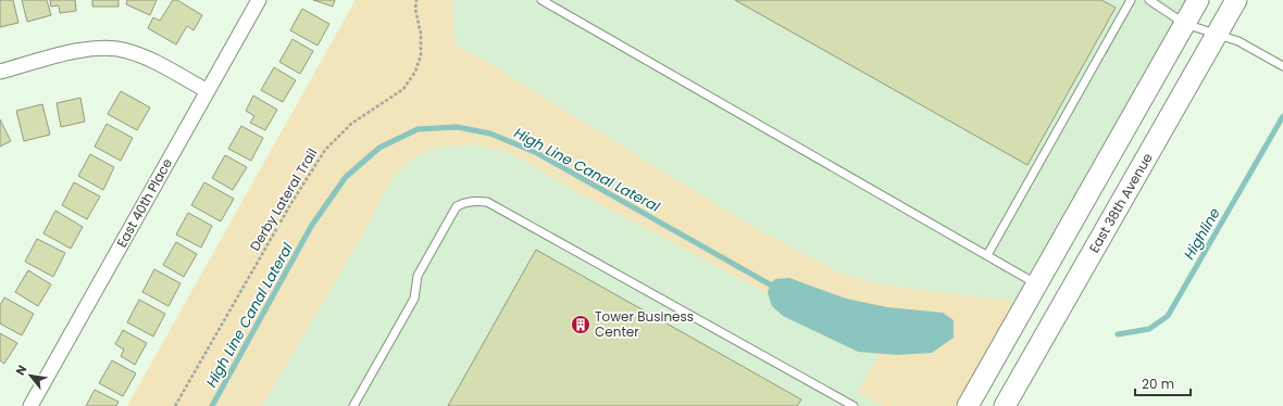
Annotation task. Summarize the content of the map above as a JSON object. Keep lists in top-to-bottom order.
{
  "streets": {
    "main road": ["East 38th Avenue"],
    "street": ["East 40th Place"],
    "path": ["Derby Lateral Trail"]
  },
  "water": ["High Line Canal Lateral", "Highline"],
  "places": {
    "building": ["Tower Business Center"]
  },
  "scale_bar": "20 m",
  "north": "top left"
}
